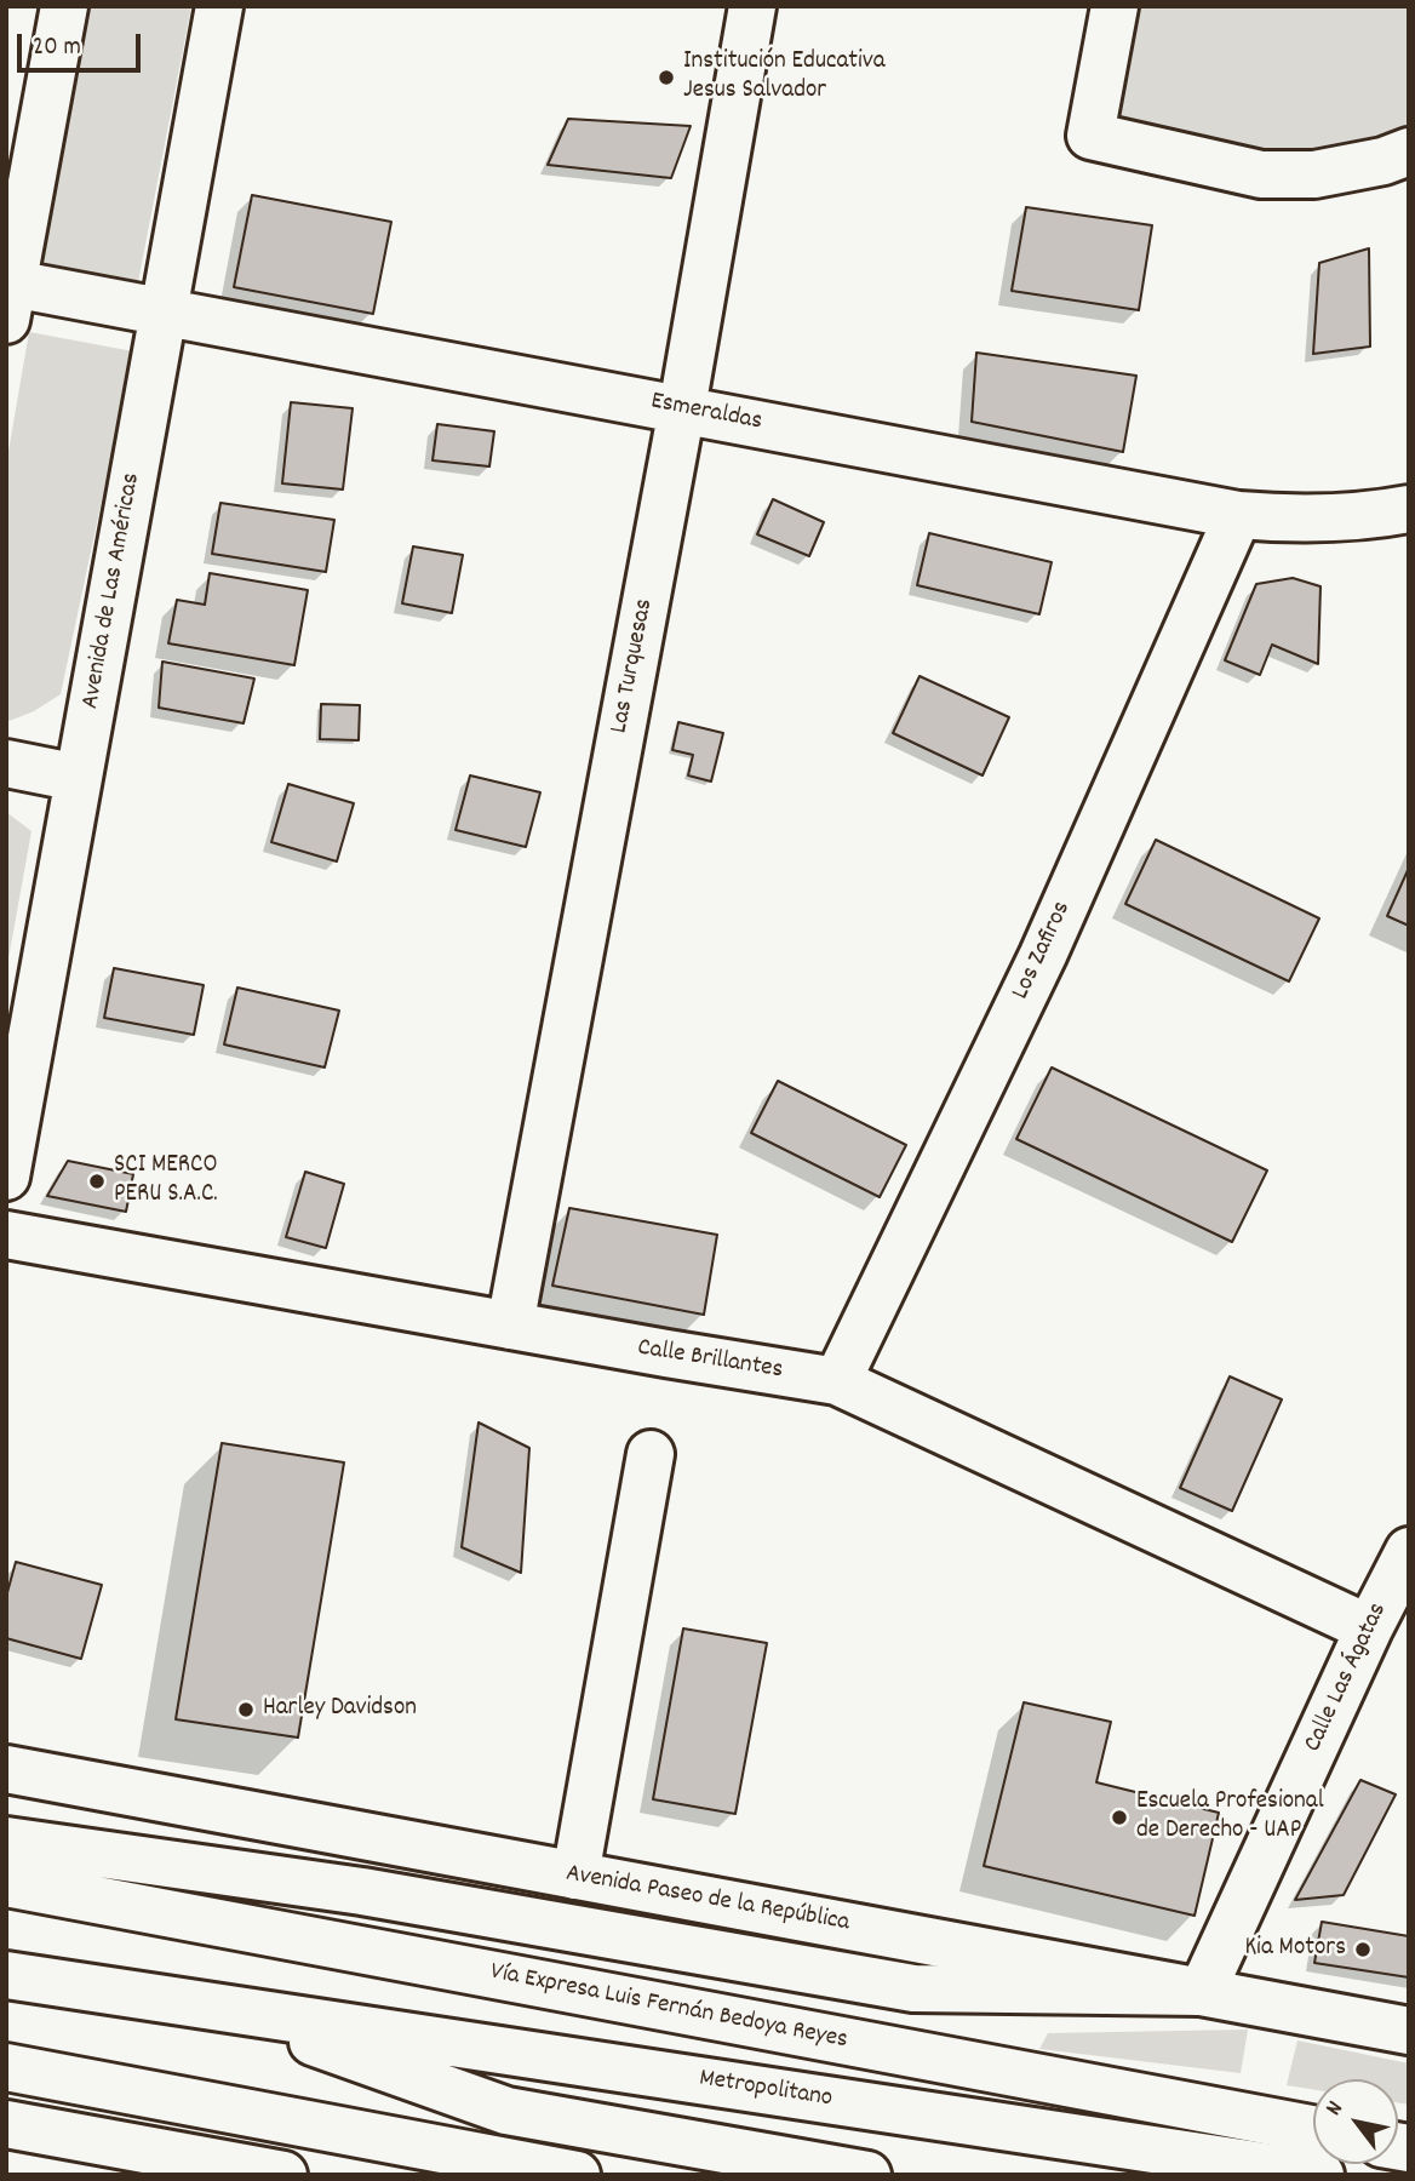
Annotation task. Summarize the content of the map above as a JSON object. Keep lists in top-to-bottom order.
{
  "streets": {
    "main road": [
      "Esmeraldas",
      "Avenida de Las Américas",
      "Las Turquesas",
      "Los Zafiros",
      "Calle Brillantes",
      "Calle Las Ágatas",
      "Avenida Paseo de la República",
      "Vía Expresa Luis Fernán Bedoya Reyes",
      "Metropolitano"
    ]
  },
  "crossings": [
    ["Esmeraldas", "Avenida de Las Américas"],
    ["Esmeraldas", "Las Turquesas"],
    ["Esmeraldas", "Los Zafiros"],
    ["Las Turquesas", "Calle Brillantes"],
    ["Los Zafiros", "Calle Brillantes"],
    ["Calle Brillantes", "Calle Las Ágatas"],
    ["Calle Las Ágatas", "Avenida Paseo de la República"]
  ],
  "places": [
    "Institución Educativa Jesus Salvador",
    "SCI MERCO PERU S.A.C.",
    "Harley Davidson",
    "Escuela Profesional de Derecho - UAP",
    "Kia Motors"
  ],
  "scale_bar": "20 m",
  "north": "top left"
}
